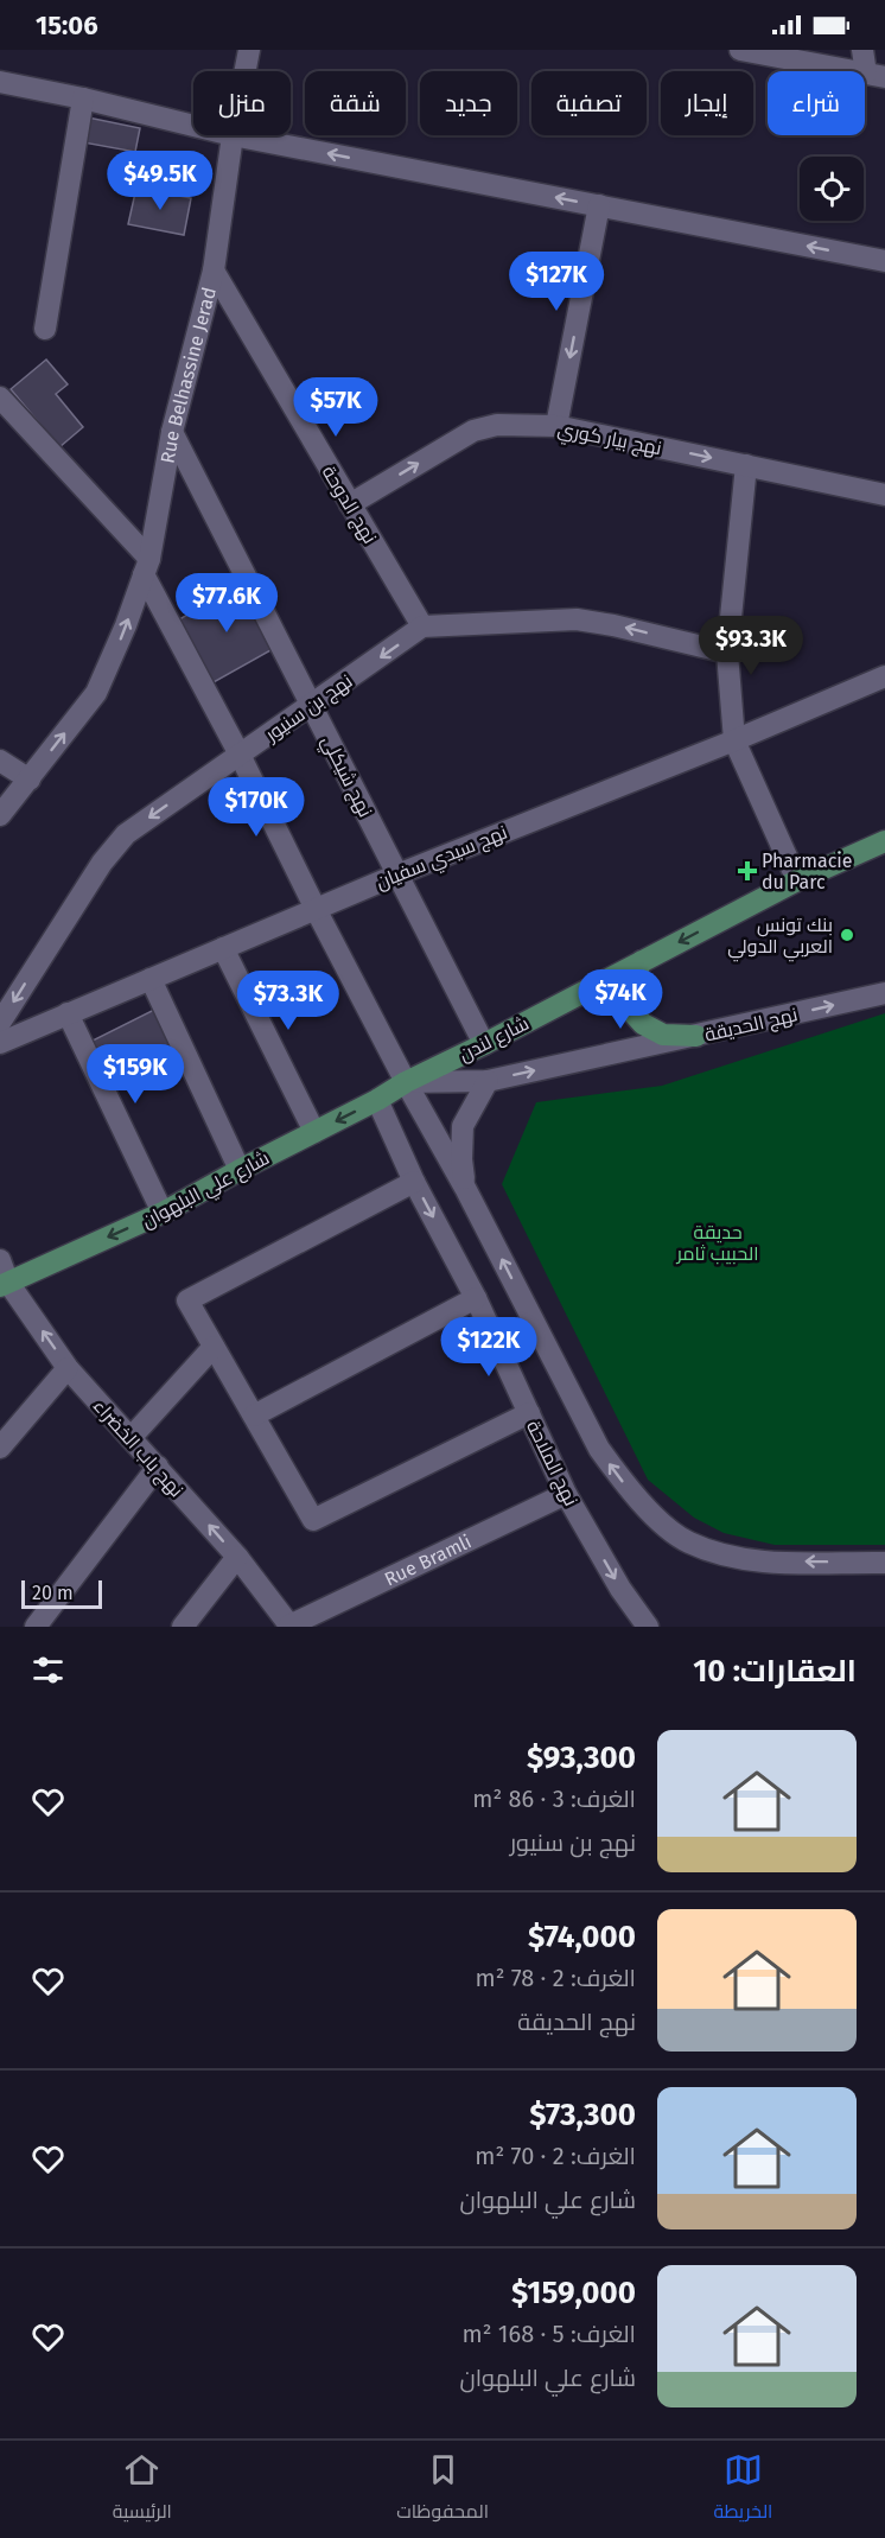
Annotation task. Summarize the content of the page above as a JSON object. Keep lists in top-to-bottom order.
{
  "streets": {
    "main road": ["شارع لندن", "شارع علي البلهوان"],
    "street": [
      "Rue Belhassine Jerad",
      "نهج بيار كوري",
      "نهج الدوحة",
      "نهج بن سنيور",
      "نهج شيكلي",
      "نهج سيدي سفيان",
      "نهج الحديقة",
      "نهج باب الخضراء",
      "نهج الملاحة",
      "Rue Bramli"
    ]
  },
  "crossings": [
    ["Rue Belhassine Jerad", "نهج الدوحة"],
    ["Rue Belhassine Jerad", "نهج شيكلي"],
    ["نهج بيار كوري", "نهج الدوحة"],
    ["نهج الدوحة", "نهج بن سنيور"],
    ["نهج بن سنيور", "نهج شيكلي"],
    ["نهج شيكلي", "نهج سيدي سفيان"],
    ["نهج شيكلي", "شارع لندن"],
    ["نهج الحديقة", "شارع لندن"],
    ["نهج الحديقة", "شارع علي البلهوان"],
    ["شارع لندن", "شارع علي البلهوان"],
    ["شارع علي البلهوان", "نهج باب الخضراء"],
    ["شارع علي البلهوان", "نهج الملاحة"],
    ["نهج باب الخضراء", "Rue Bramli"],
    ["نهج الملاحة", "Rue Bramli"]
  ],
  "one_way": [
    "نهج بن سنيور",
    "نهج الحديقة",
    "شارع علي البلهوان",
    "نهج باب الخضراء",
    "نهج الملاحة"
  ],
  "parks": ["حديقة الحبيب ثامر"],
  "places": {
    "health": ["Pharmacie du Parc"],
    "other": ["بنك تونس العربي الدولي"]
  },
  "scale_bar": "20 m",
  "page": {
    "status": "15:06",
    "chip": [
      "شراء",
      "إيجار",
      "تصفية",
      "جديد",
      "شقة",
      "منزل"
    ],
    "price": [
      "$49.5K",
      "$127K",
      "$57K",
      "$77.6K",
      "$93.3K",
      "$170K",
      "$74K",
      "$73.3K",
      "$159K",
      "$122K"
    ],
    "scale": "20 m",
    "heading": "العقارات: 10",
    "list": [
      {
        "name": "$93,300",
        "note": "الغرف: 3 · 86 m² · نهج بن سنيور"
      },
      {
        "name": "$74,000",
        "note": "الغرف: 2 · 78 m² · نهج الحديقة"
      },
      {
        "name": "$73,300",
        "note": "الغرف: 2 · 70 m² · شارع علي البلهوان"
      },
      {
        "name": "$159,000",
        "note": "الغرف: 5 · 168 m² · شارع علي البلهوان"
      }
    ],
    "tabs": ["الخريطة", "المحفوظات", "الرئيسية"]
  }
}
